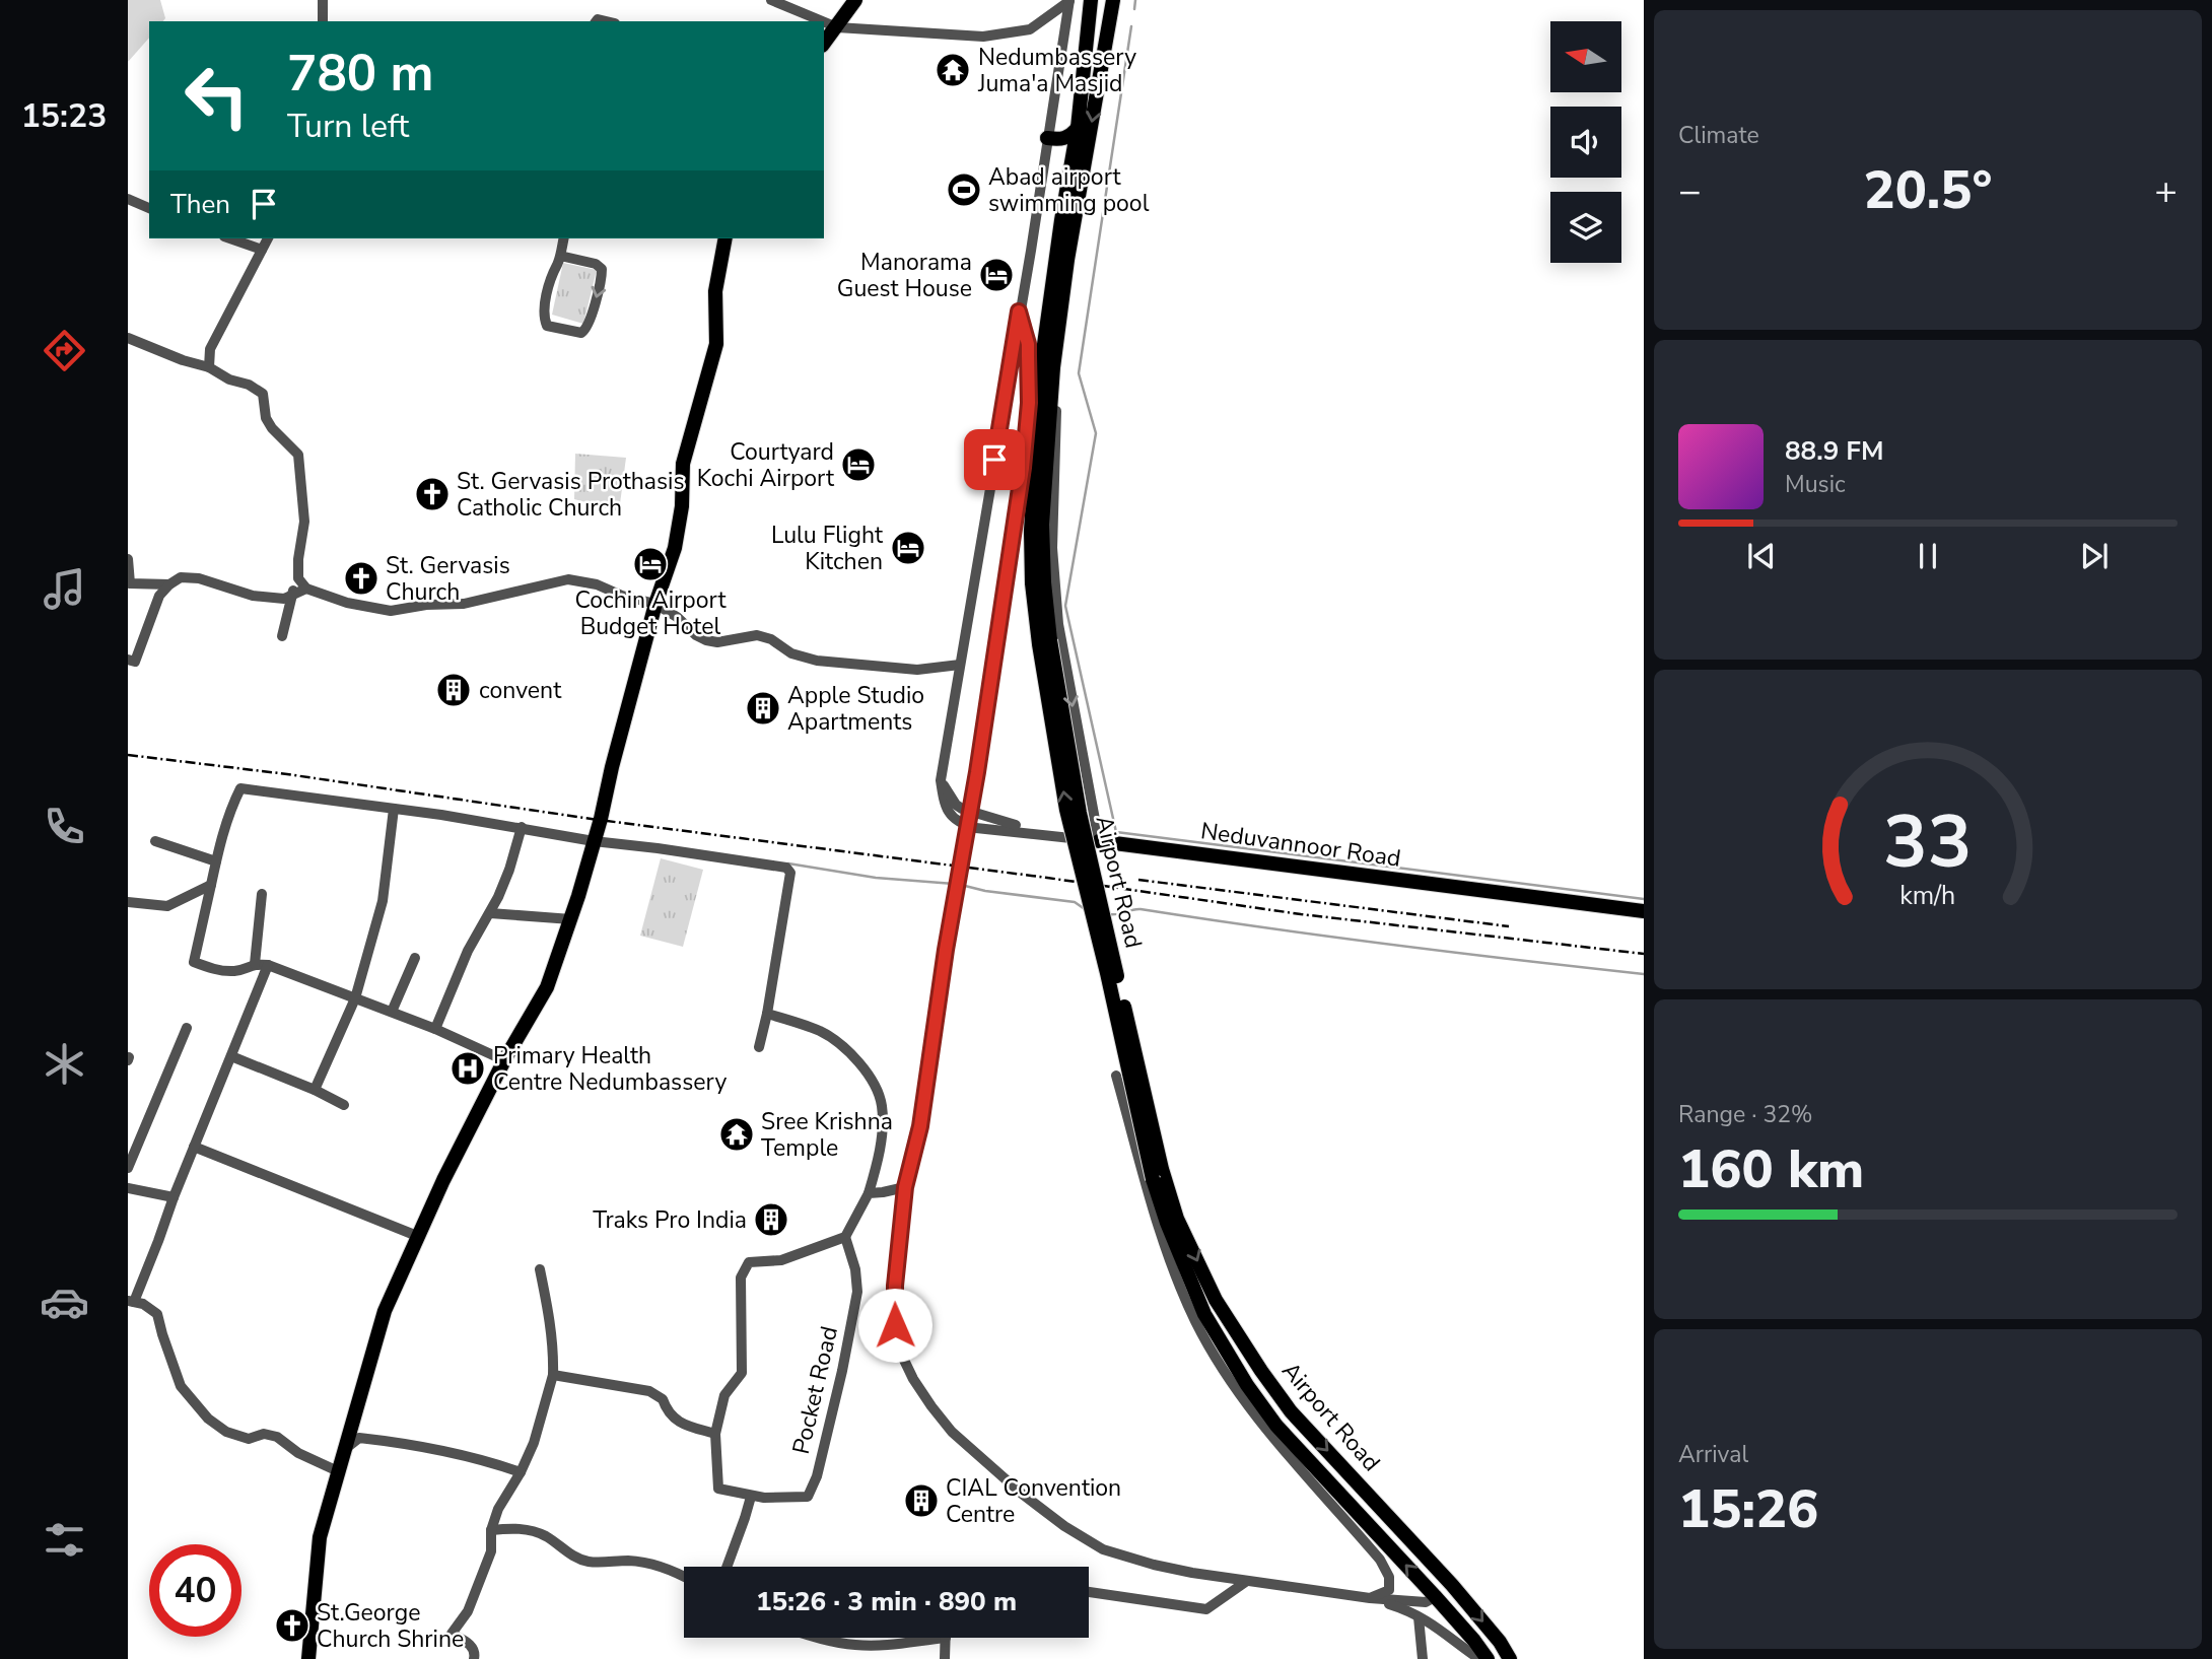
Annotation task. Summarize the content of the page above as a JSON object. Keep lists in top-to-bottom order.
{
  "streets": {
    "main road": ["Neduvannoor Road", "Airport Road"],
    "street": ["Pocket Road"]
  },
  "places": {
    "temple": ["Nedumbassery Juma'a Masjid", "Sree Krishna Temple"],
    "sports": ["Abad airport swimming pool"],
    "hotel": [
      "Manorama Guest House",
      "Courtyard Kochi Airport",
      "Lulu Flight Kitchen",
      "Cochin Airport Budget Hotel"
    ],
    "church": ["St. Gervasis Prothasis Catholic Church", "St. Gervasis Church", "St.George Church Shrine"],
    "building": [
      "convent",
      "Apple Studio Apartments",
      "Traks Pro India",
      "CIAL Convention Centre"
    ],
    "hospital": ["Primary Health Centre Nedumbassery"]
  },
  "north": "left",
  "page": {
    "tabs": "15:23",
    "tile": [
      "Climate",
      ["Range · 32%", "160 km"],
      ["Arrival", "15:26"]
    ],
    "turn": ["780 m", "Turn left"],
    "heat": ["−", "20.5°", "+"],
    "then": "Then",
    "song": ["88.9 FM", "Music"],
    "limit": "40",
    "trip": "15:26 · 3 min · 890 m",
    "gauge": ["33", "km/h"]
  }
}
